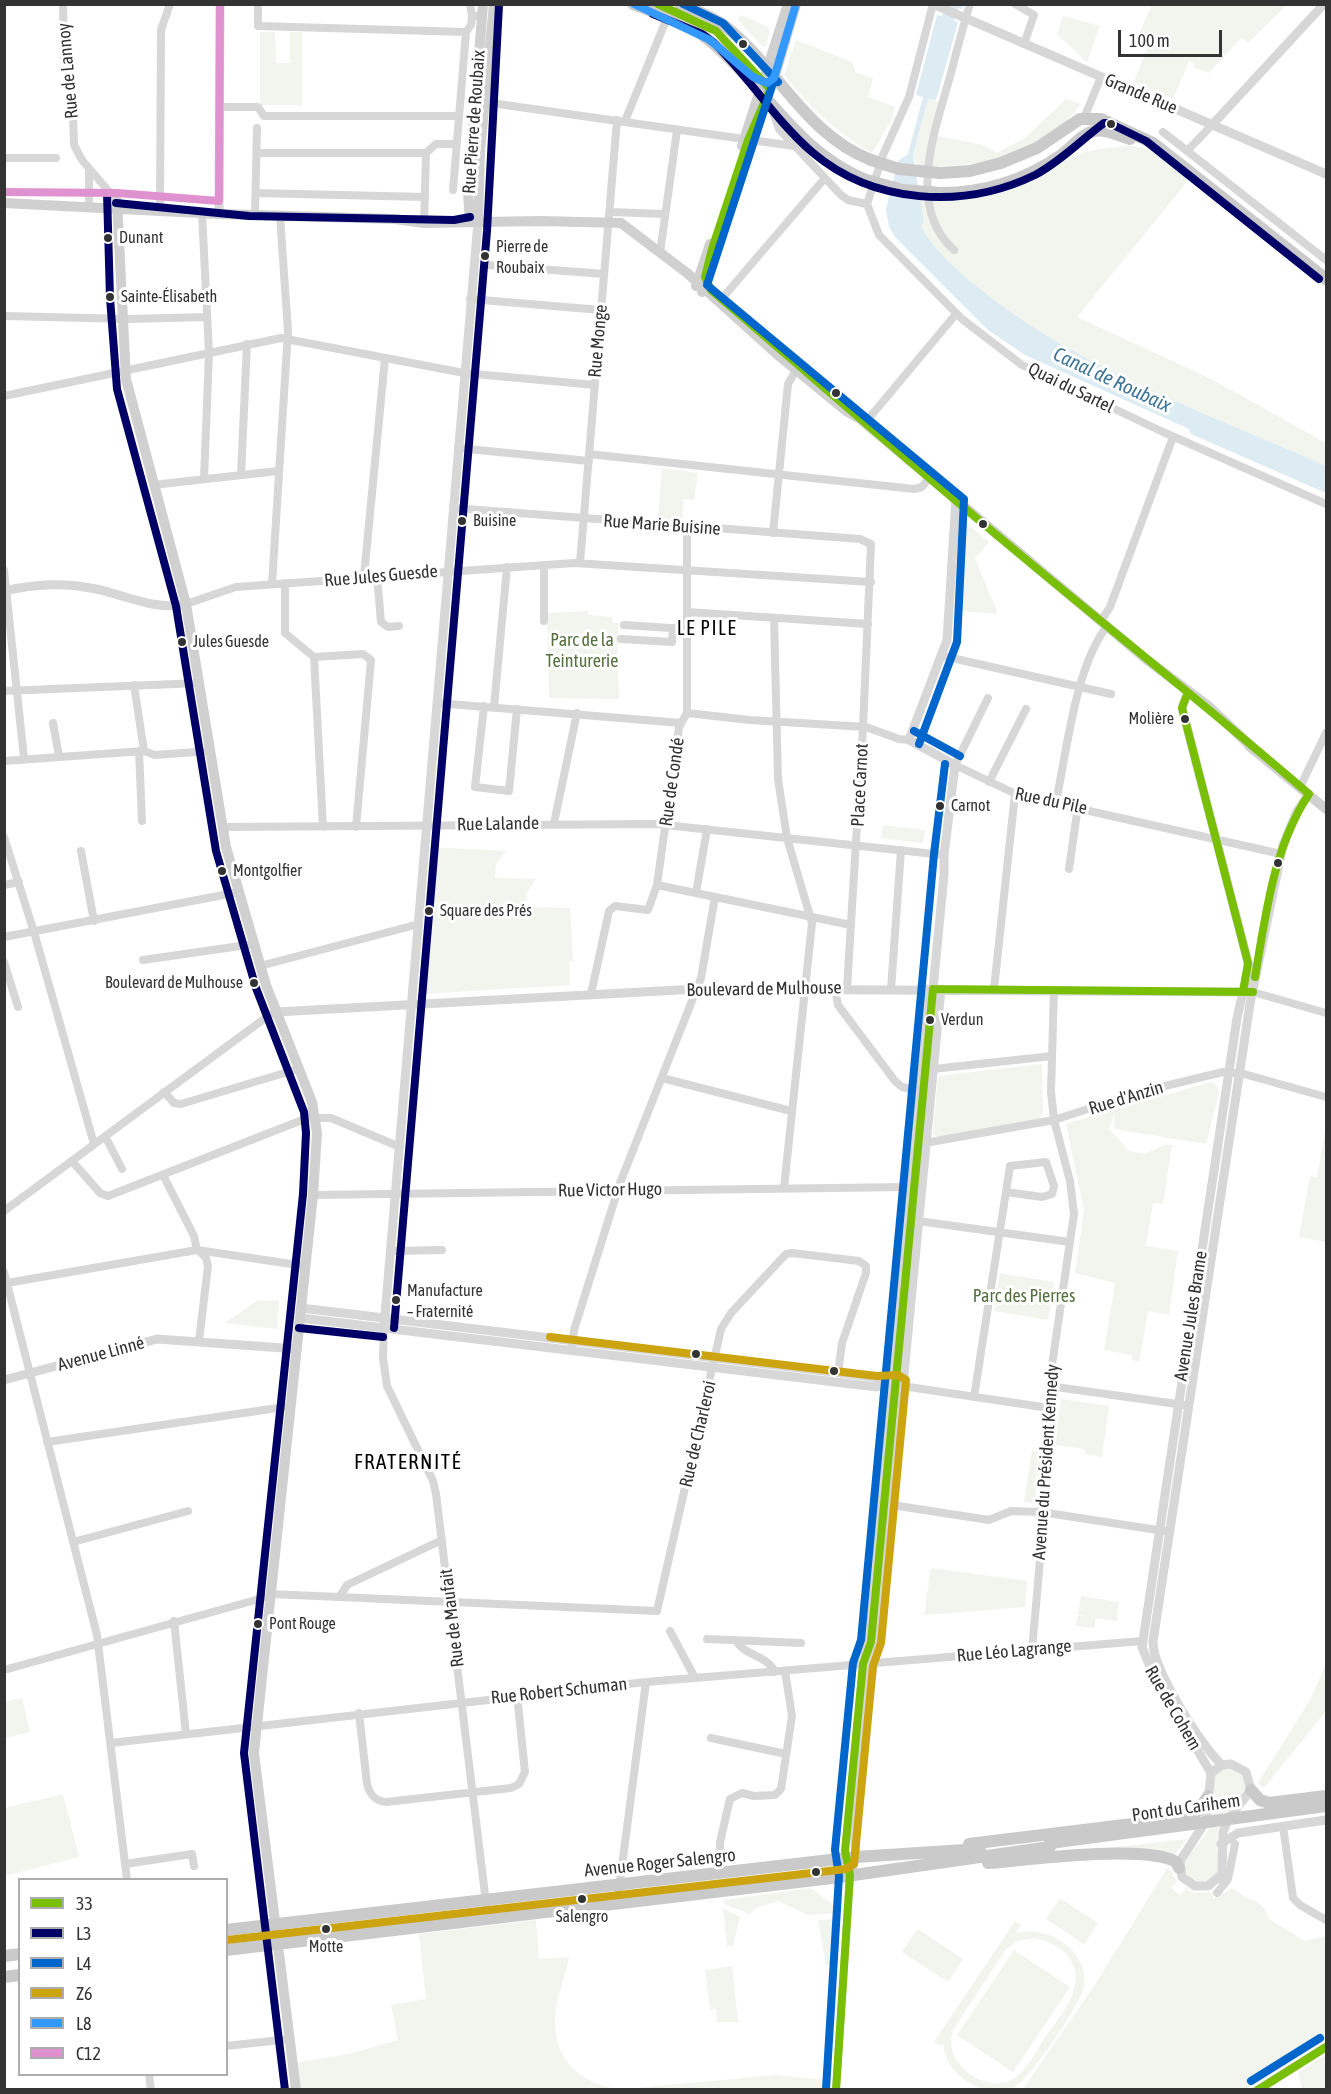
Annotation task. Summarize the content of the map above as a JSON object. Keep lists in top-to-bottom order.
{
  "streets": {
    "main road": ["Rue Pierre de Roubaix", "Pont du Carihem", "Avenue Roger Salengro"],
    "street": [
      "Rue de Lannoy",
      "Grande Rue",
      "Rue Monge",
      "Quai du Sartel",
      "Rue Marie Buisine",
      "Rue Jules Guesde",
      "Rue de Condé",
      "Place Carnot",
      "Rue du Pile",
      "Rue Lalande",
      "Boulevard de Mulhouse",
      "Rue d'Anzin",
      "Rue Victor Hugo",
      "Avenue Jules Brame",
      "Avenue Linné",
      "Rue de Charleroi",
      "Avenue du Président Kennedy",
      "Rue de Maufait",
      "Rue Léo Lagrange",
      "Rue Robert Schuman",
      "Rue de Cohem"
    ]
  },
  "crossings": [
    ["Rue Pierre de Roubaix", "Rue Marie Buisine"],
    ["Rue Pierre de Roubaix", "Rue Jules Guesde"],
    ["Rue Pierre de Roubaix", "Rue Lalande"],
    ["Rue Pierre de Roubaix", "Boulevard de Mulhouse"],
    ["Rue Pierre de Roubaix", "Rue Victor Hugo"],
    ["Rue Pierre de Roubaix", "Rue de Maufait"],
    ["Rue Monge", "Rue Marie Buisine"],
    ["Rue Monge", "Rue Jules Guesde"],
    ["Rue Marie Buisine", "Rue de Condé"],
    ["Rue Marie Buisine", "Place Carnot"],
    ["Rue Jules Guesde", "Rue de Condé"],
    ["Rue Jules Guesde", "Place Carnot"],
    ["Rue de Condé", "Rue du Pile"],
    ["Rue de Condé", "Rue Lalande"],
    ["Rue de Condé", "Boulevard de Mulhouse"],
    ["Place Carnot", "Rue du Pile"],
    ["Place Carnot", "Rue Lalande"],
    ["Boulevard de Mulhouse", "Avenue Jules Brame"],
    ["Boulevard de Mulhouse", "Avenue du Président Kennedy"],
    ["Rue d'Anzin", "Avenue Jules Brame"],
    ["Rue d'Anzin", "Avenue du Président Kennedy"],
    ["Avenue Jules Brame", "Rue Léo Lagrange"],
    ["Avenue Jules Brame", "Rue de Cohem"],
    ["Rue de Charleroi", "Rue de Maufait"],
    ["Avenue du Président Kennedy", "Rue Léo Lagrange"],
    ["Rue de Maufait", "Rue Robert Schuman"],
    ["Rue de Maufait", "Avenue Roger Salengro"],
    ["Rue Léo Lagrange", "Rue Robert Schuman"],
    ["Rue Léo Lagrange", "Rue de Cohem"],
    ["Pont du Carihem", "Avenue Roger Salengro"]
  ],
  "districts": ["LE PILE", "FRATERNITÉ"],
  "water": ["Canal de Roubaix"],
  "parks": ["Parc de la Teinturerie", "Parc des Pierres"],
  "places": [
    "Dunant",
    "Pierre de Roubaix",
    "Sainte-Élisabeth",
    "Buisine",
    "Jules Guesde",
    "Molière",
    "Carnot",
    "Montgolfier",
    "Square des Prés",
    "Boulevard de Mulhouse",
    "Verdun",
    "Manufacture – Fraternité",
    "Pont Rouge",
    "Salengro",
    "Motte"
  ],
  "lines": [
    "transit line 33",
    "transit line L4",
    "transit line L8",
    "transit line C12",
    "transit line L3",
    "transit line Z6"
  ],
  "legend": [
    "33",
    "L3",
    "L4",
    "Z6",
    "L8",
    "C12"
  ],
  "scale_bar": "100 m"
}
